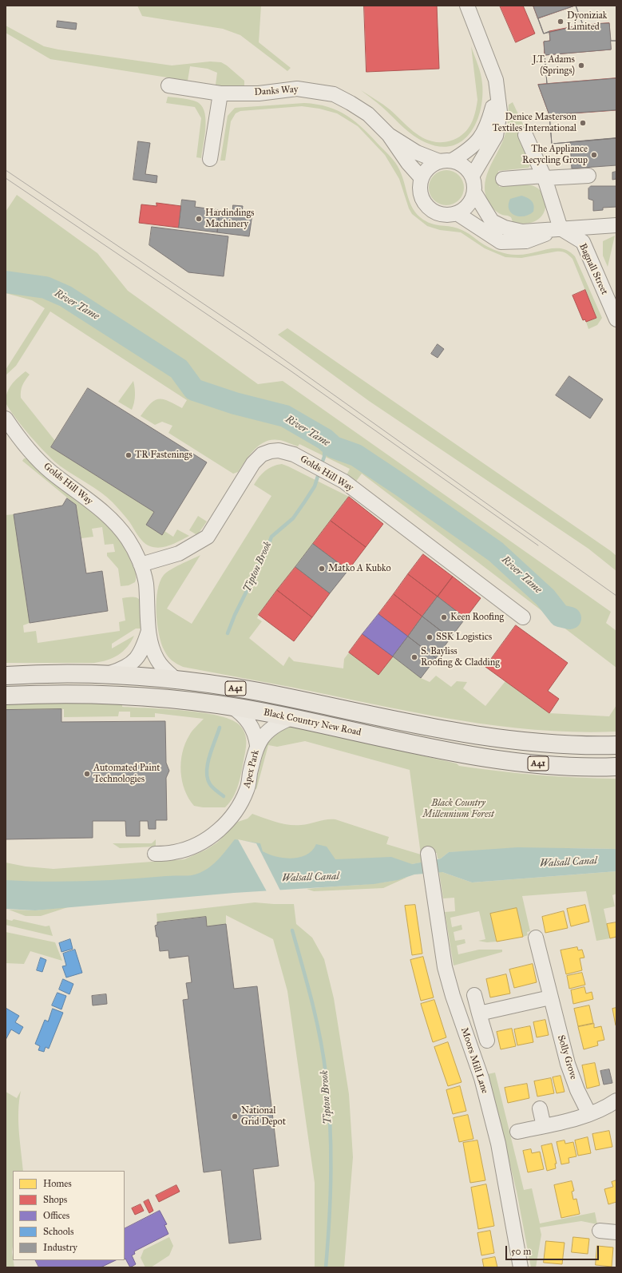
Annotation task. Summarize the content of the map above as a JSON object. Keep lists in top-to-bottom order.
{
  "streets": {
    "highway": ["A41", "Black Country New Road"],
    "street": [
      "Danks Way",
      "Bagnall Street",
      "Golds Hill Way",
      "Apex Park",
      "Solly Grove",
      "Moors Mill Lane"
    ]
  },
  "crossings": [
    ["Golds Hill Way", "Black Country New Road"],
    ["Black Country New Road", "Apex Park"]
  ],
  "water": ["River Tame", "Tipton Brook", "Walsall Canal"],
  "parks": ["Black Country Millennium Forest"],
  "places": [
    "Dyoniziak Limited",
    "J.T. Adams (Springs)",
    "Denice Masterson Textiles International",
    "The Appliance Recycling Group",
    "Hardindings Machinery",
    "TR Fastenings",
    "Matko A Kubko",
    "Keen Roofing",
    "SSK Logistics",
    "S. Bayliss Roofing & Cladding",
    "Automated Paint Technologies",
    "National Grid Depot"
  ],
  "legend": [
    "Homes",
    "Shops",
    "Offices",
    "Schools",
    "Industry"
  ],
  "scale_bar": "50 m"
}
